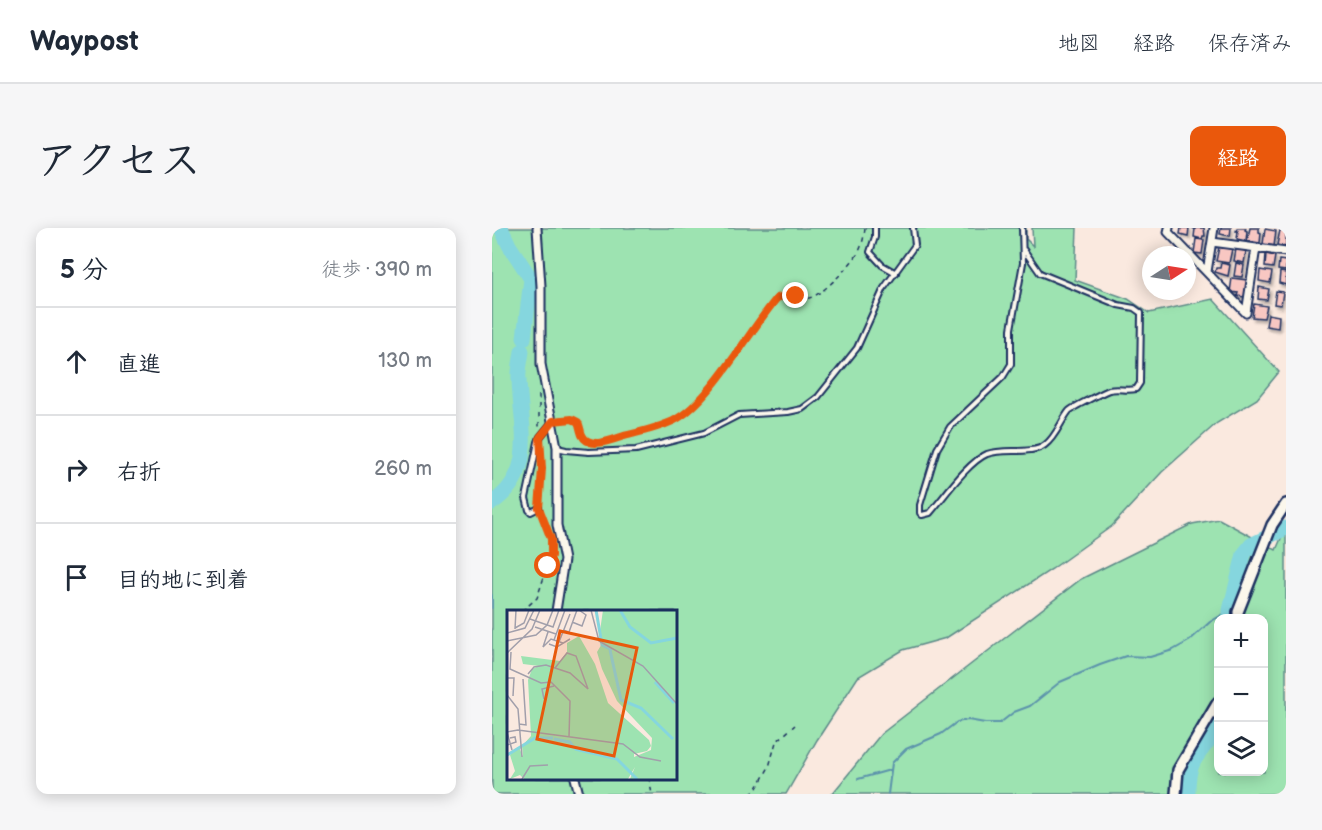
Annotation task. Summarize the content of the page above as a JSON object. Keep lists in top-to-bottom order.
{
  "north": "right",
  "page": {
    "header": "Waypost",
    "nav": ["地図", "経路", "保存済み"],
    "title": "アクセス",
    "buttons": "経路",
    "heading": ["5 分", "徒歩 · 390 m"],
    "list": [
      ["直進", "130 m"],
      ["右折", "260 m"],
      "目的地に到着"
    ],
    "map_buttons": ["+", "−"]
  }
}
